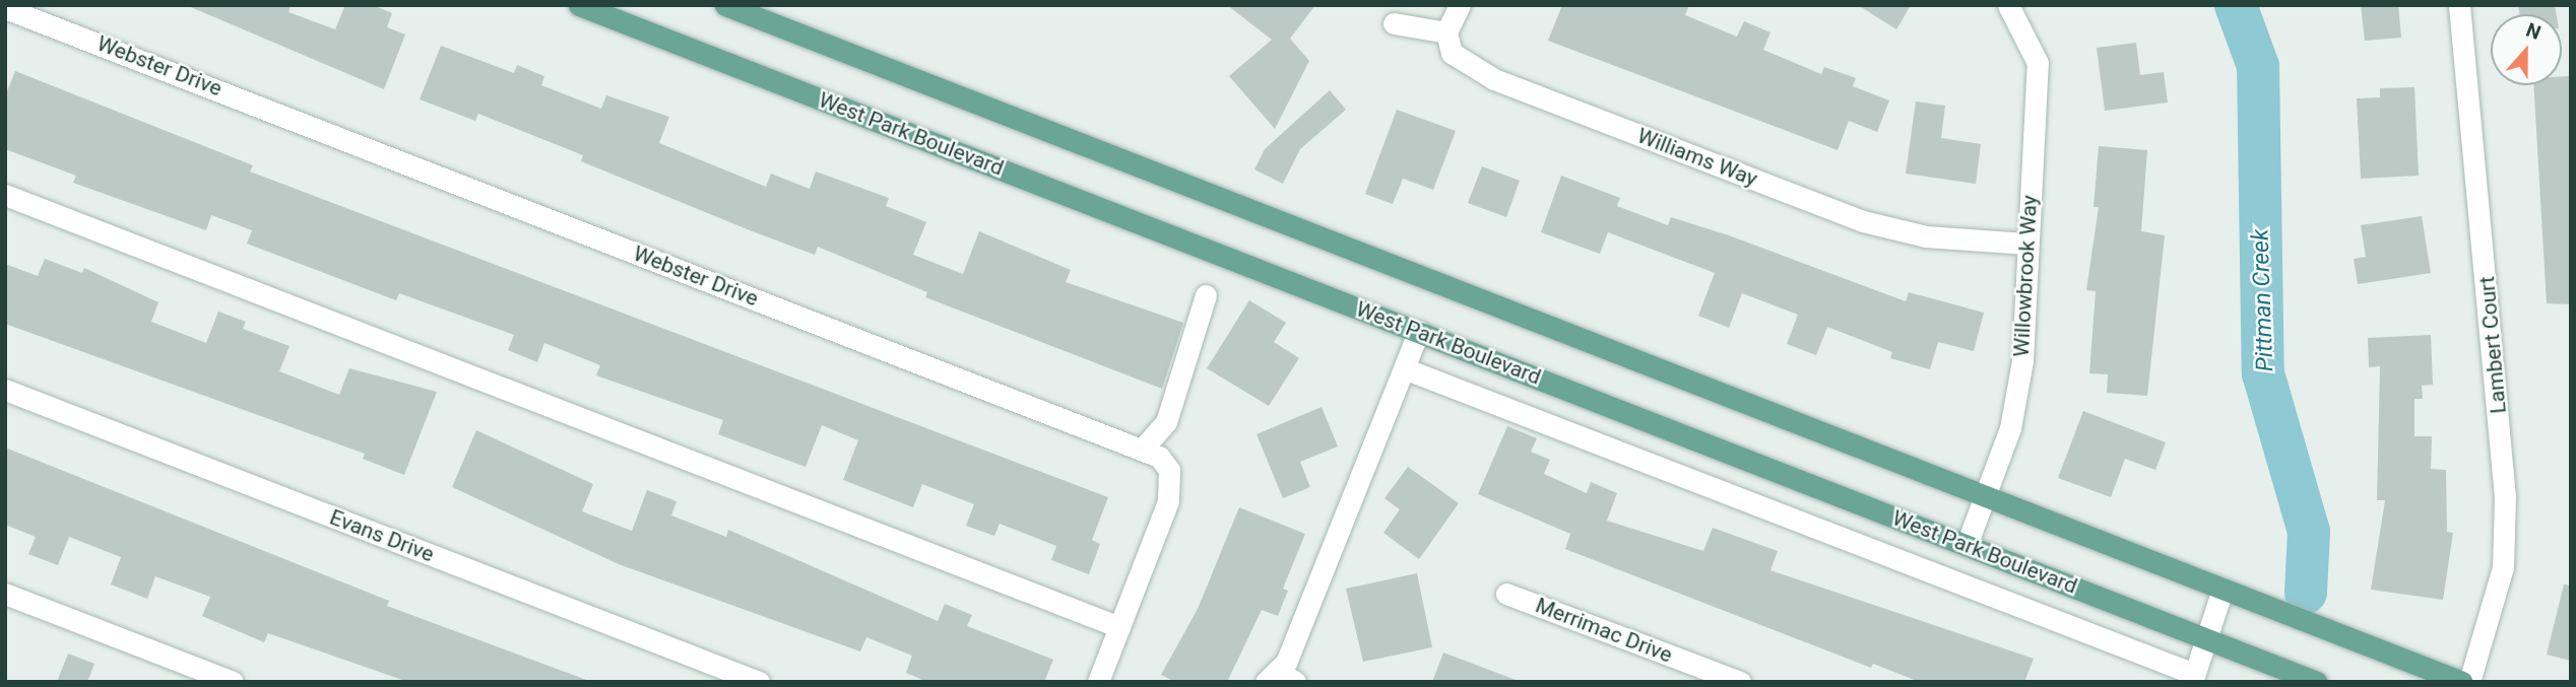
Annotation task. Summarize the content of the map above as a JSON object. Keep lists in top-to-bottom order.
{
  "streets": {
    "main road": ["West Park Boulevard"],
    "street": [
      "Webster Drive",
      "Williams Way",
      "Willowbrook Way",
      "Lambert Court",
      "Evans Drive",
      "Merrimac Drive"
    ]
  },
  "crossings": [
    ["West Park Boulevard", "Willowbrook Way"],
    ["Williams Way", "Willowbrook Way"]
  ],
  "water": ["Pittman Creek"],
  "north": "top"
}
